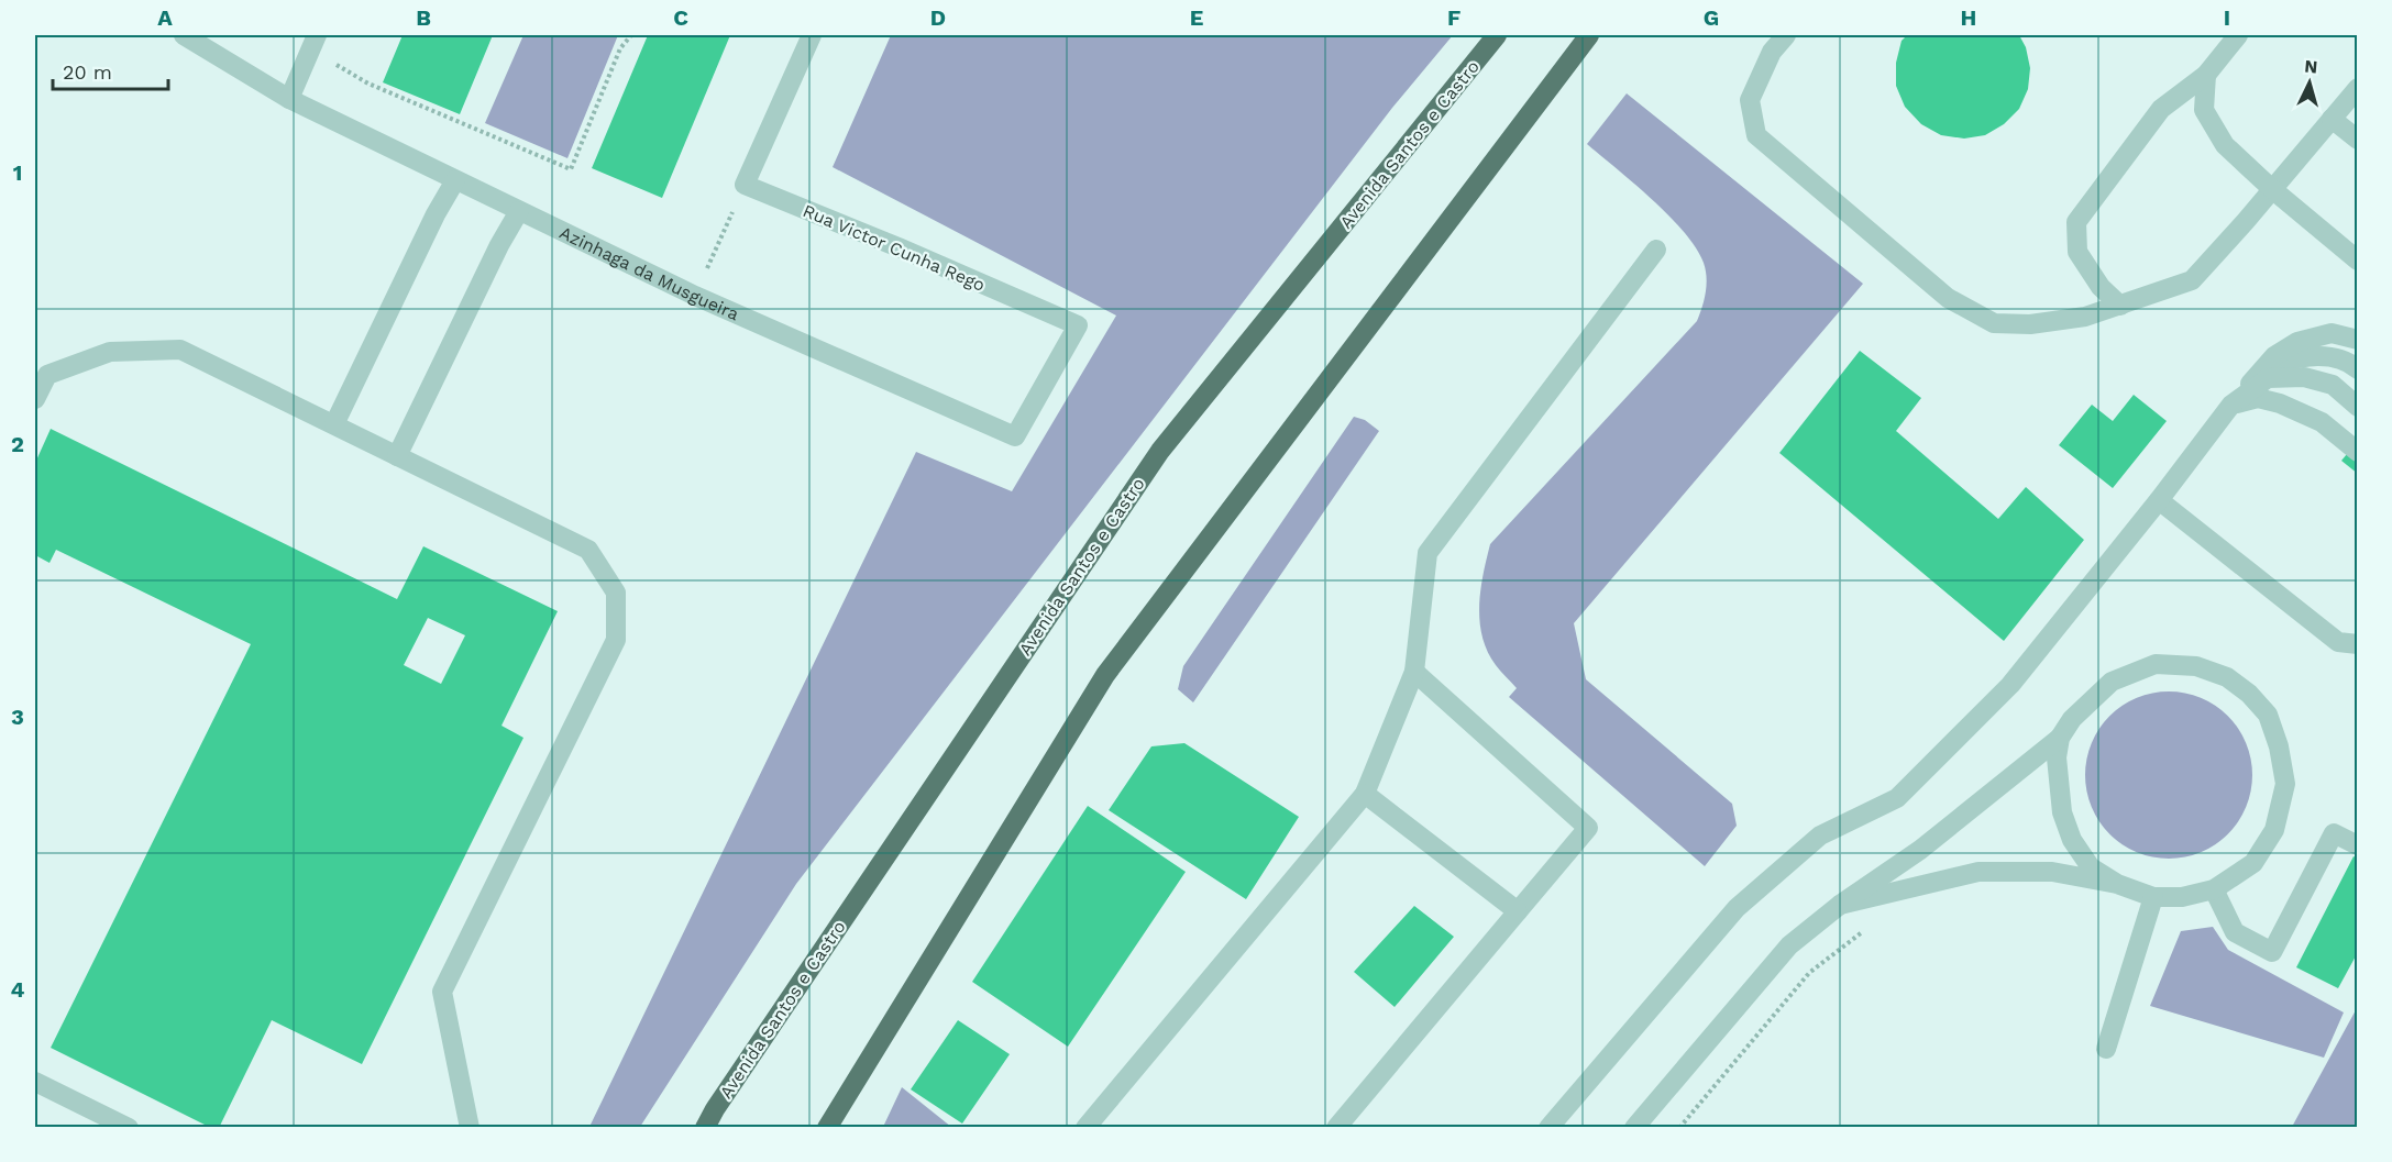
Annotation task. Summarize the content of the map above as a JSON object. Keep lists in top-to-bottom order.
{
  "streets": {
    "main road": ["Avenida Santos e Castro"],
    "street": ["Rua Victor Cunha Rego", "Azinhaga da Musgueira"]
  },
  "crossings": [
    ["Rua Victor Cunha Rego", "Azinhaga da Musgueira"]
  ],
  "scale_bar": "20 m",
  "north": "top",
  "grid": {
    "columns": [
      "A",
      "B",
      "C",
      "D",
      "E",
      "F",
      "G",
      "H",
      "I"
    ],
    "rows": [
      "1",
      "2",
      "3",
      "4"
    ]
  }
}
